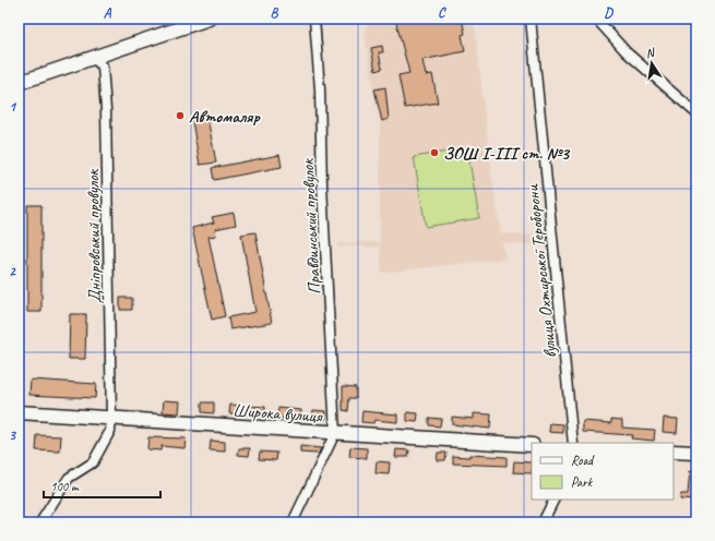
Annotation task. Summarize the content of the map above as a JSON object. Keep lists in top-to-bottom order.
{
  "streets": {
    "street": [
      "Правдинський провулок",
      "Дніпровський провулок",
      "вулиця Охтирської Тероборони",
      "Широка вулиця"
    ]
  },
  "crossings": [
    ["Правдинський провулок", "Широка вулиця"],
    ["Дніпровський провулок", "Широка вулиця"]
  ],
  "places": ["Автомаляр", "ЗОШ І-ІІІ ст. №3"],
  "legend": ["Road", "Park"],
  "scale_bar": "100 m",
  "north": "top",
  "grid": {
    "columns": [
      "A",
      "B",
      "C",
      "D"
    ],
    "rows": ["1", "2", "3"]
  }
}
